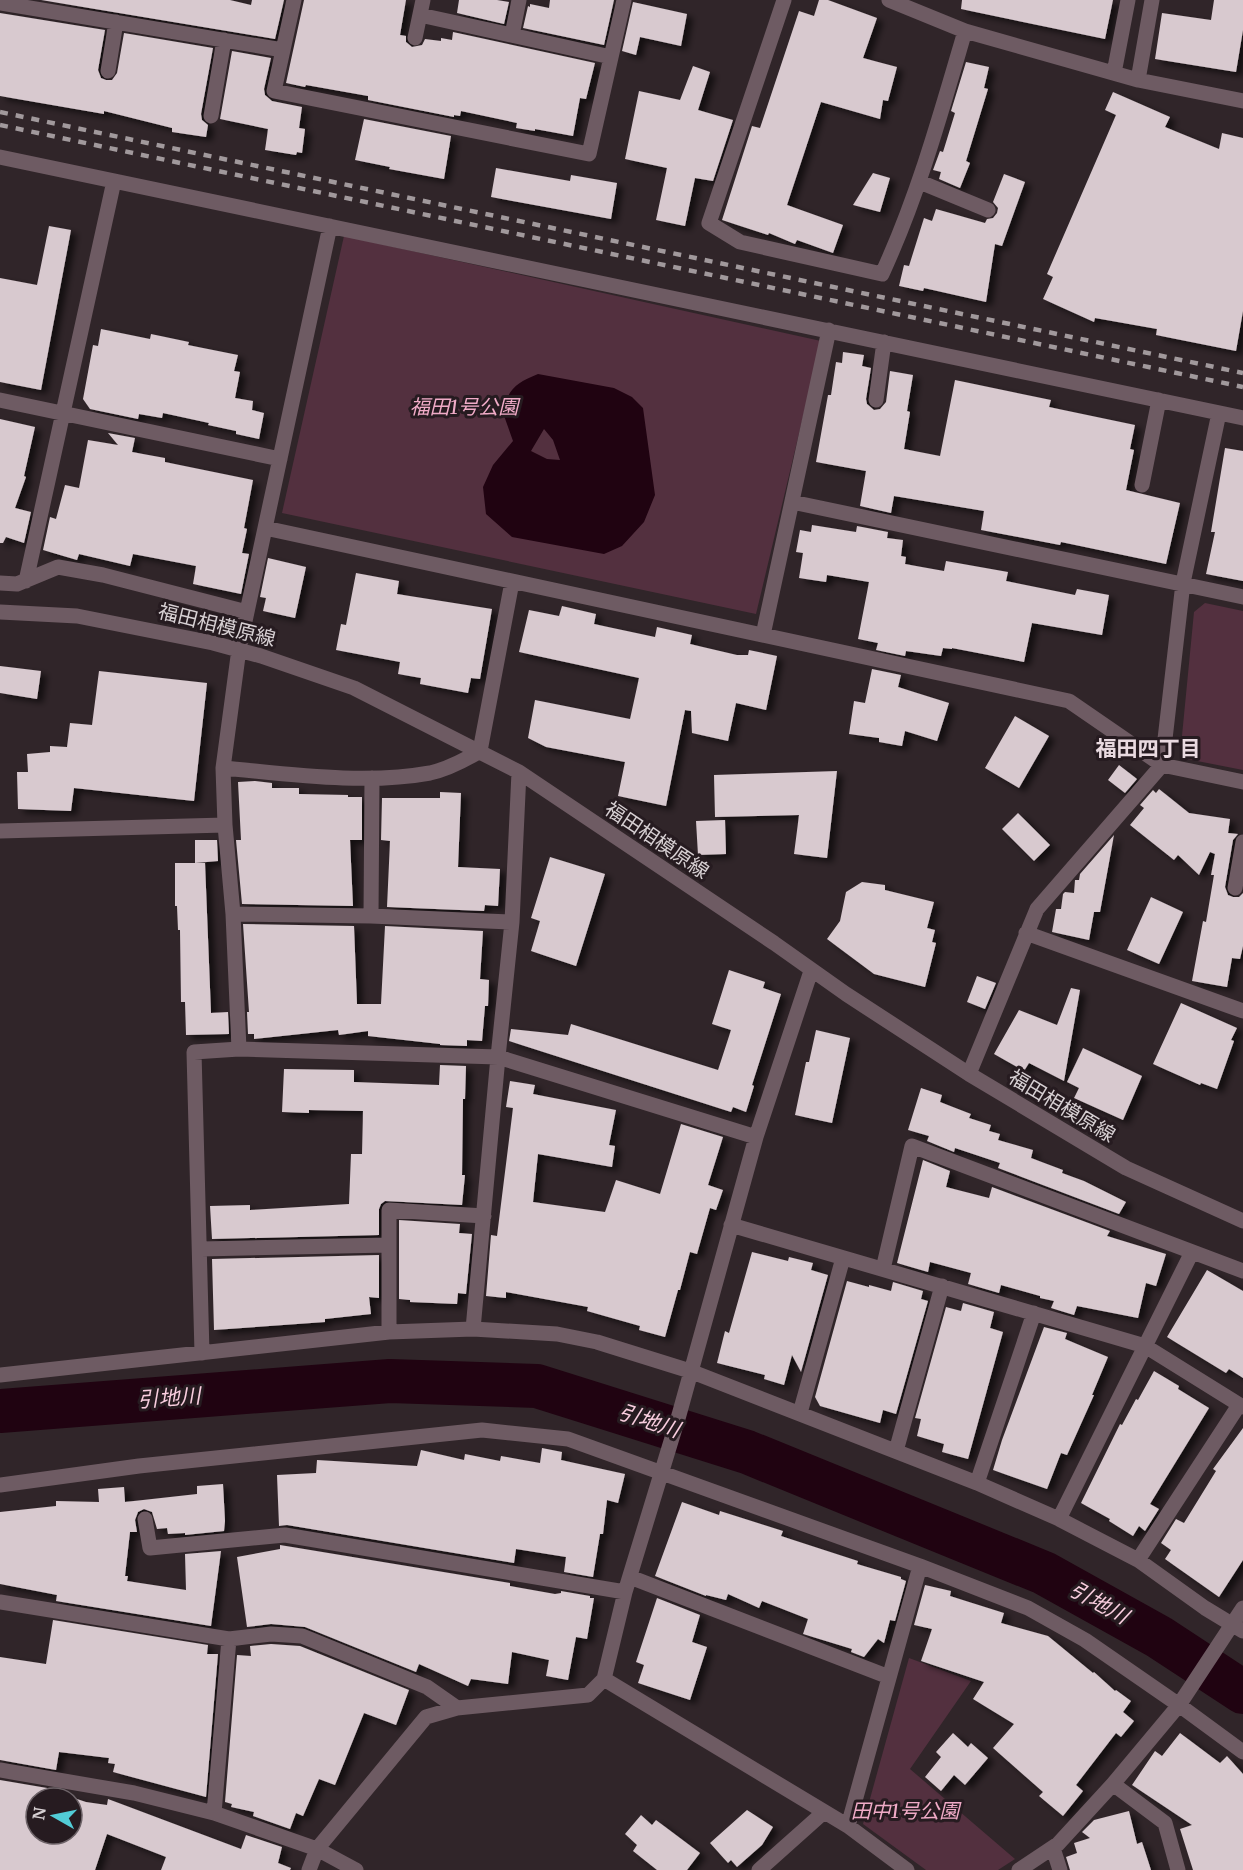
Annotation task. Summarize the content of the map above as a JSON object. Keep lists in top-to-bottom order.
{
  "streets": {
    "street": ["福田相模原線"]
  },
  "districts": ["福田四丁目"],
  "water": ["引地川"],
  "parks": ["福田1号公園", "田中1号公園"],
  "north": "left"
}
